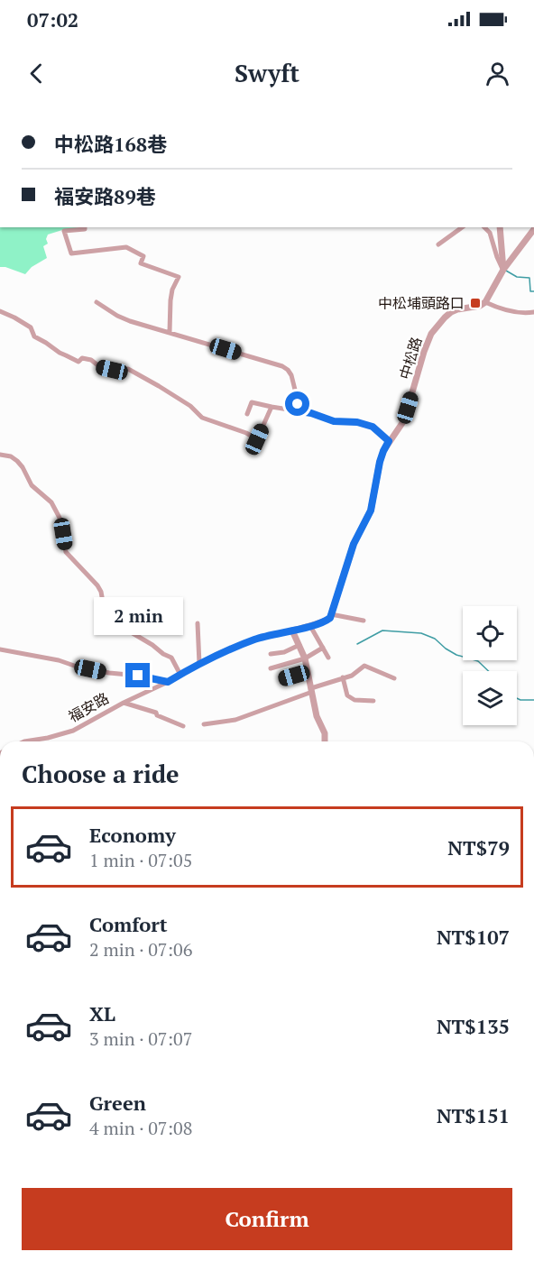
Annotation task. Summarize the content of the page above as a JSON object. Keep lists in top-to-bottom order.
{
  "streets": {
    "street": ["中松路", "福安路"]
  },
  "places": {
    "transit": ["中松埔頭路口"]
  },
  "page": {
    "status": "07:02",
    "header": "Swyft",
    "banner": ["中松路168巷", "福安路89巷"],
    "bubble": "2 min",
    "heading": "Choose a ride",
    "list": [
      {
        "name": "Economy",
        "note": "1 min · 07:05",
        "value": "NT$79"
      },
      {
        "name": "Comfort",
        "note": "2 min · 07:06",
        "value": "NT$107"
      },
      {
        "name": "XL",
        "note": "3 min · 07:07",
        "value": "NT$135"
      },
      {
        "name": "Green",
        "note": "4 min · 07:08",
        "value": "NT$151"
      }
    ],
    "buttons": "Confirm"
  }
}
